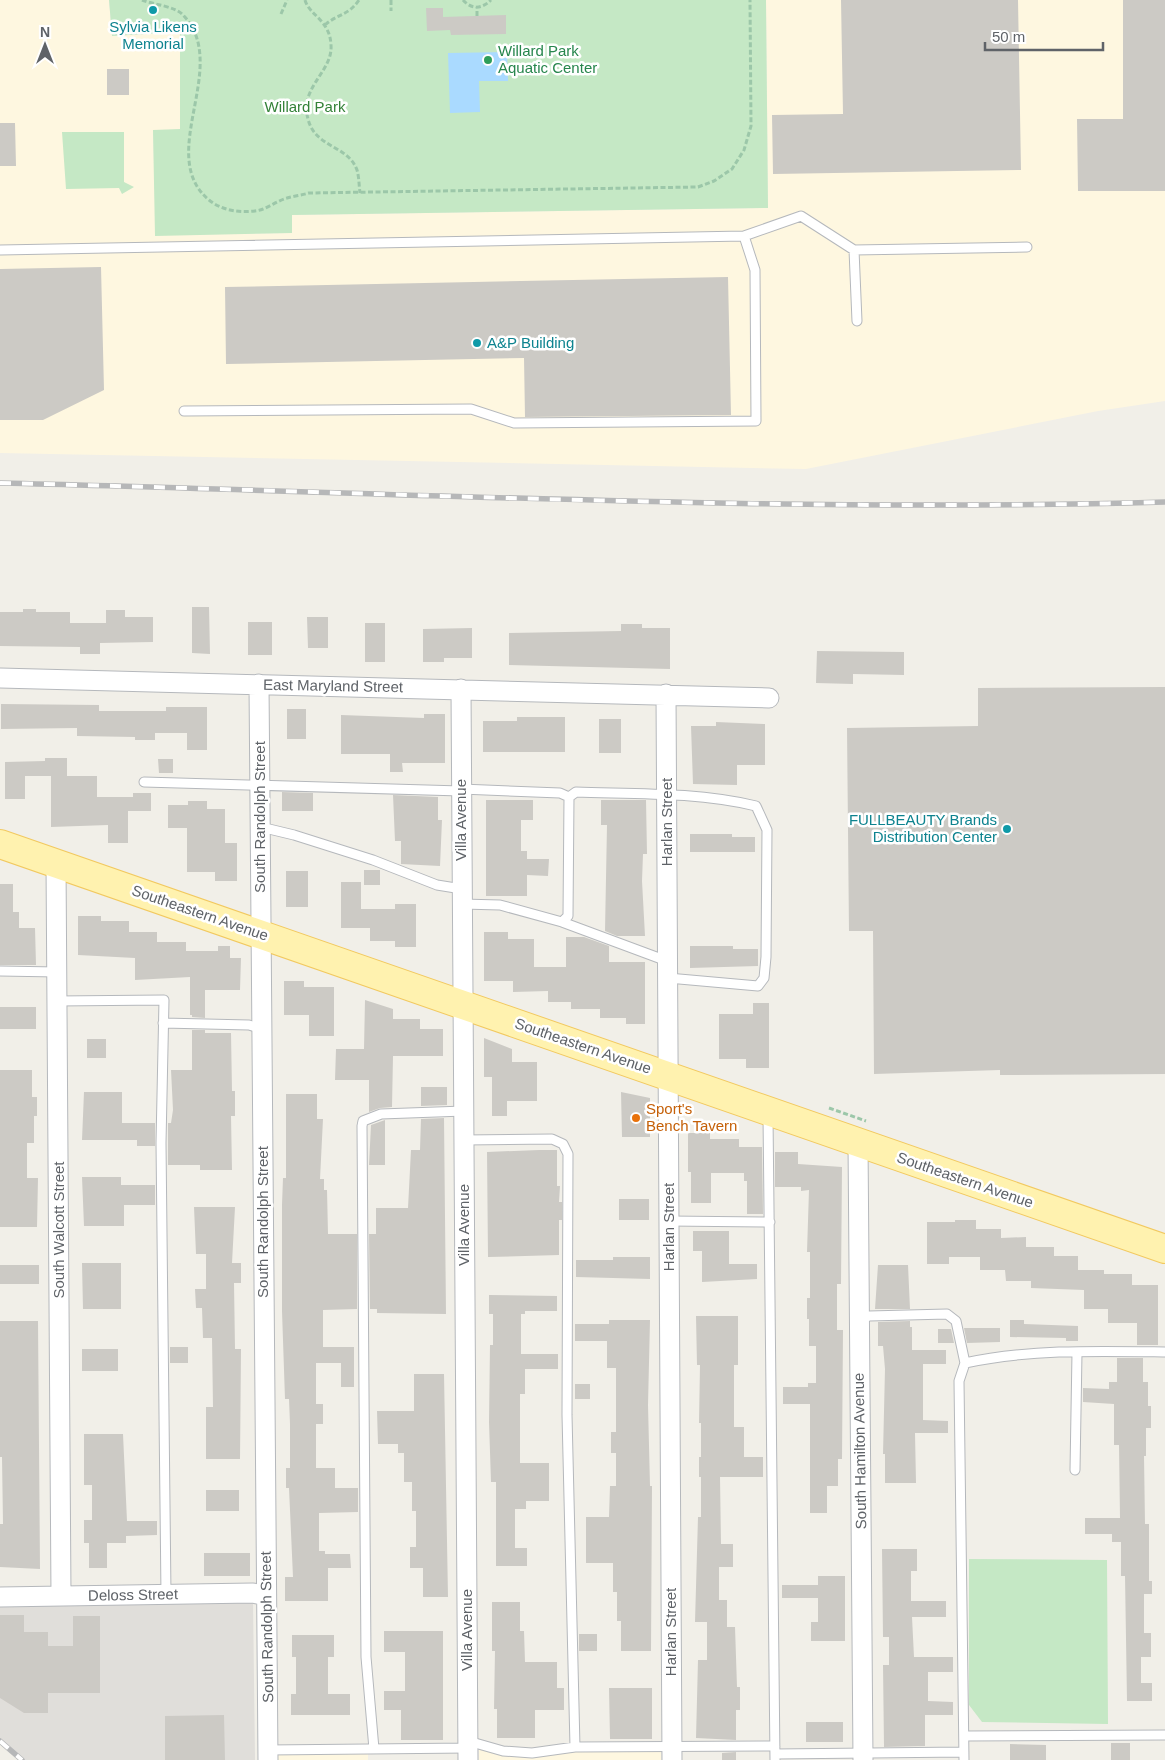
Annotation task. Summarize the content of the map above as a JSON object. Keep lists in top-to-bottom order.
{
  "streets": {
    "main road": ["Southeastern Avenue"],
    "street": [
      "East Maryland Street",
      "South Randolph Street",
      "Villa Avenue",
      "Harlan Street",
      "South Walcott Street",
      "South Hamilton Avenue",
      "Deloss Street"
    ]
  },
  "crossings": [
    ["East Maryland Street", "South Randolph Street"],
    ["East Maryland Street", "Villa Avenue"],
    ["East Maryland Street", "Harlan Street"],
    ["South Randolph Street", "Southeastern Avenue"],
    ["South Randolph Street", "Deloss Street"],
    ["Villa Avenue", "Southeastern Avenue"],
    ["Harlan Street", "Southeastern Avenue"],
    ["Southeastern Avenue", "South Walcott Street"],
    ["Southeastern Avenue", "South Hamilton Avenue"],
    ["South Walcott Street", "Deloss Street"]
  ],
  "parks": ["Willard Park"],
  "places": [
    "Sylvia Likens Memorial",
    "Willard Park Aquatic Center",
    "A&P Building",
    "FULLBEAUTY Brands Distribution Center",
    "Sport's Bench Tavern"
  ],
  "scale_bar": "50 m",
  "north": "top"
}
